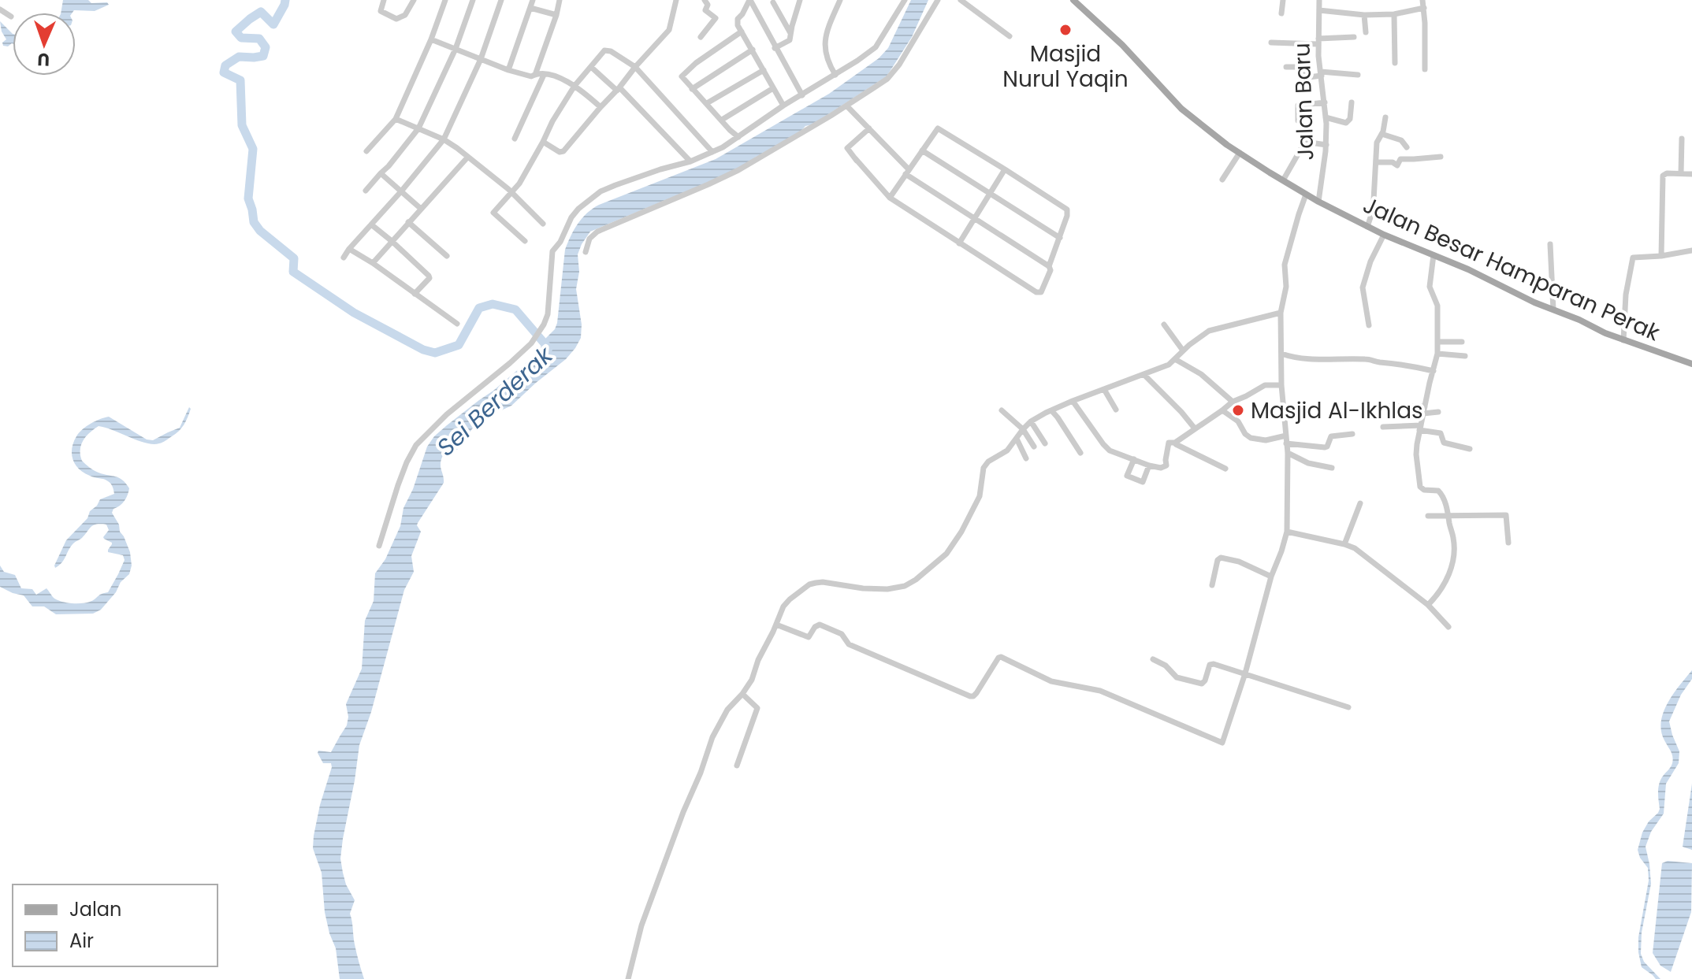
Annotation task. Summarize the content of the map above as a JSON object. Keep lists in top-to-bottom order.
{
  "streets": {
    "main road": ["Jalan Besar Hamparan Perak"],
    "street": ["Jalan Baru"]
  },
  "crossings": [
    ["Jalan Baru", "Jalan Besar Hamparan Perak"]
  ],
  "water": ["Sei Berderak"],
  "places": ["Masjid Nurul Yaqin", "Masjid Al-Ikhlas"],
  "legend": ["Jalan", "Air"],
  "north": "bottom"
}
